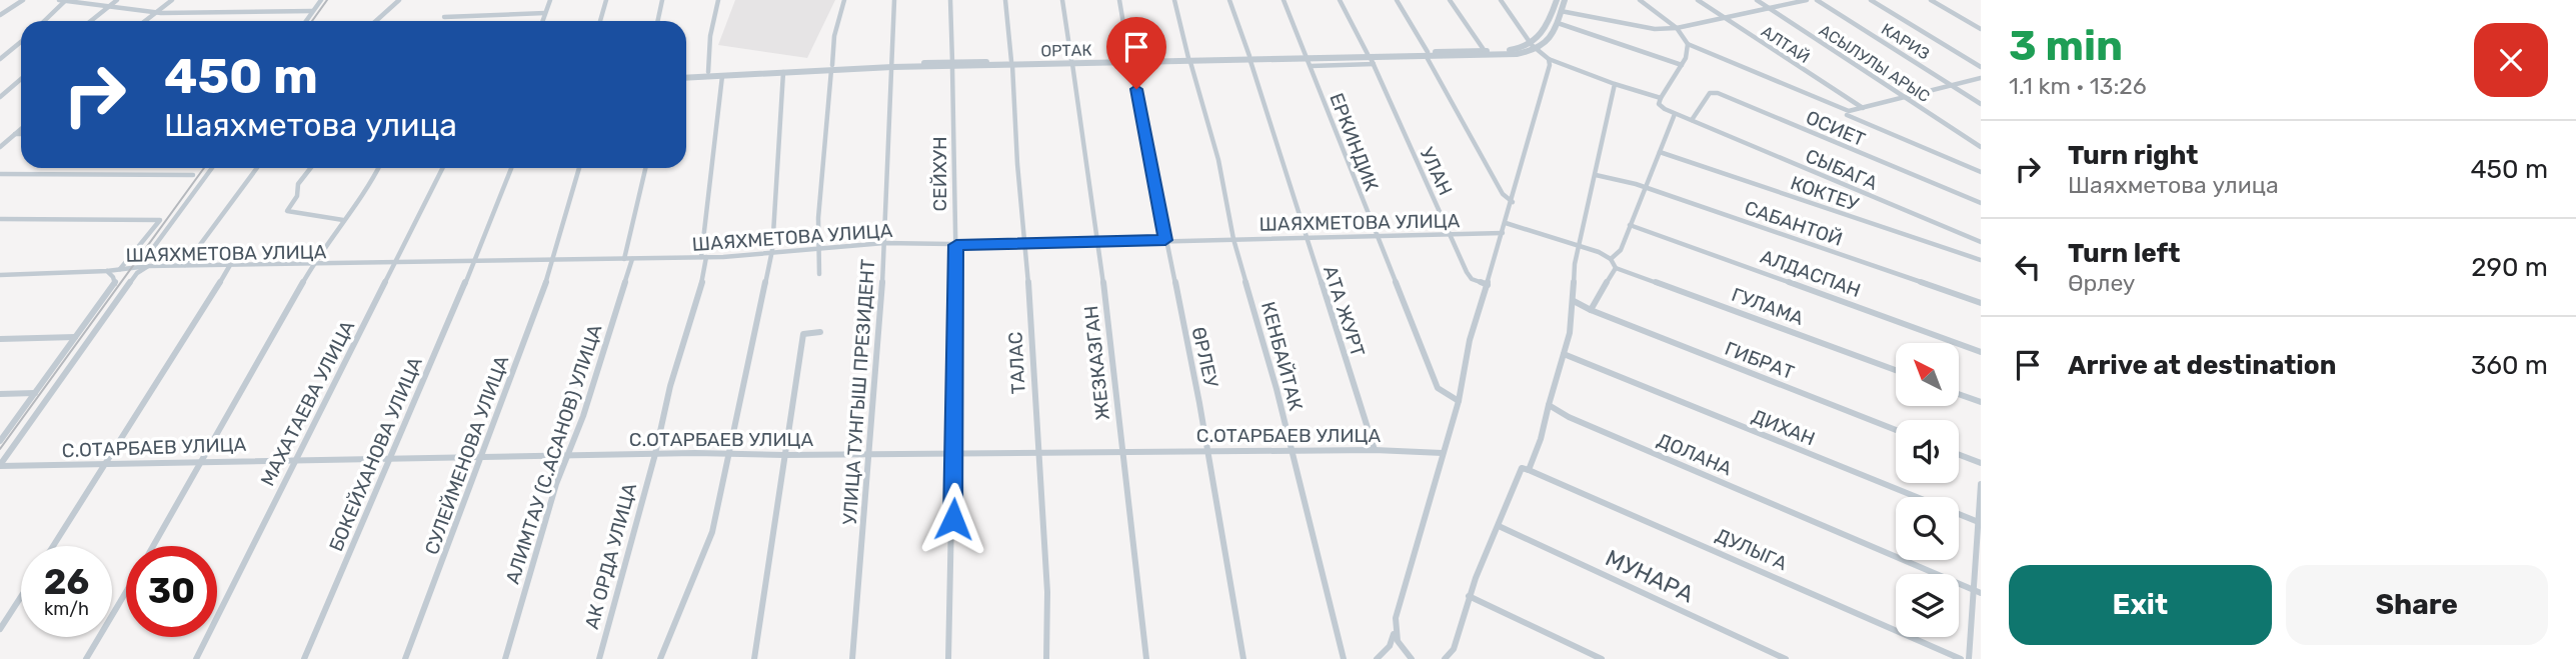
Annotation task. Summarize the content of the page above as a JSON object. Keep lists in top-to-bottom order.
{
  "streets": {
    "street": [
      "КАРИЗ",
      "АЛТАЙ",
      "ОРТАК",
      "АСЫЛУЛЫ АРЫС",
      "ОСИЕТ",
      "ЕРКИНДИК",
      "СЫБАГА",
      "УЛАН",
      "СЕЙХУН",
      "КОКТЕУ",
      "ШАЯХМЕТОВА УЛИЦА",
      "САБАНТОЙ",
      "АЛДАСПАН",
      "ГУЛАМА",
      "АТА ЖУРТ",
      "КЕНБАЙТАК",
      "ӨРЛЕУ",
      "ГИБРАТ",
      "ТАЛАС",
      "ЖЕЗКАЗГАН",
      "УЛИЦА ТУНГЫШ ПРЕЗИДЕНТ",
      "МАХАТАЕВА УЛИЦА",
      "ДИХАН",
      "С.ОТАРБАЕВ УЛИЦА",
      "БОКЕЙХАНОВА УЛИЦА",
      "АЛИМТАУ (С.АСАНОВ) УЛИЦА",
      "ДОЛАНА",
      "СУЛЕЙМЕНОВА УЛИЦА",
      "ДУЛЫГА",
      "АК ОРДА УЛИЦА",
      "МУНАРА"
    ]
  },
  "crossings": [
    ["ОРТАК", "ЕРКИНДИК"],
    ["ОРТАК", "УЛАН"],
    ["ОРТАК", "СЕЙХУН"],
    ["ОРТАК", "АТА ЖУРТ"],
    ["ОРТАК", "КЕНБАЙТАК"],
    ["ОРТАК", "ӨРЛЕУ"],
    ["ОРТАК", "ТАЛАС"],
    ["ОРТАК", "ЖЕЗКАЗГАН"],
    ["ОРТАК", "УЛИЦА ТУНГЫШ ПРЕЗИДЕНТ"],
    ["ОРТАК", "АК ОРДА УЛИЦА"],
    ["ОСИЕТ", "СЫБАГА"],
    ["ЕРКИНДИК", "ШАЯХМЕТОВА УЛИЦА"],
    ["УЛАН", "ШАЯХМЕТОВА УЛИЦА"],
    ["СЕЙХУН", "ШАЯХМЕТОВА УЛИЦА"],
    ["СЕЙХУН", "С.ОТАРБАЕВ УЛИЦА"],
    ["ШАЯХМЕТОВА УЛИЦА", "АТА ЖУРТ"],
    ["ШАЯХМЕТОВА УЛИЦА", "КЕНБАЙТАК"],
    ["ШАЯХМЕТОВА УЛИЦА", "ӨРЛЕУ"],
    ["ШАЯХМЕТОВА УЛИЦА", "ТАЛАС"],
    ["ШАЯХМЕТОВА УЛИЦА", "ЖЕЗКАЗГАН"],
    ["ШАЯХМЕТОВА УЛИЦА", "УЛИЦА ТУНГЫШ ПРЕЗИДЕНТ"],
    ["ШАЯХМЕТОВА УЛИЦА", "МАХАТАЕВА УЛИЦА"],
    ["ШАЯХМЕТОВА УЛИЦА", "БОКЕЙХАНОВА УЛИЦА"],
    ["ШАЯХМЕТОВА УЛИЦА", "АЛИМТАУ (С.АСАНОВ) УЛИЦА"],
    ["ШАЯХМЕТОВА УЛИЦА", "СУЛЕЙМЕНОВА УЛИЦА"],
    ["ШАЯХМЕТОВА УЛИЦА", "АК ОРДА УЛИЦА"],
    ["АТА ЖУРТ", "С.ОТАРБАЕВ УЛИЦА"],
    ["КЕНБАЙТАК", "С.ОТАРБАЕВ УЛИЦА"],
    ["ӨРЛЕУ", "С.ОТАРБАЕВ УЛИЦА"],
    ["ТАЛАС", "С.ОТАРБАЕВ УЛИЦА"],
    ["ЖЕЗКАЗГАН", "С.ОТАРБАЕВ УЛИЦА"],
    ["УЛИЦА ТУНГЫШ ПРЕЗИДЕНТ", "С.ОТАРБАЕВ УЛИЦА"],
    ["МАХАТАЕВА УЛИЦА", "С.ОТАРБАЕВ УЛИЦА"],
    ["С.ОТАРБАЕВ УЛИЦА", "БОКЕЙХАНОВА УЛИЦА"],
    ["С.ОТАРБАЕВ УЛИЦА", "АЛИМТАУ (С.АСАНОВ) УЛИЦА"],
    ["С.ОТАРБАЕВ УЛИЦА", "СУЛЕЙМЕНОВА УЛИЦА"],
    ["С.ОТАРБАЕВ УЛИЦА", "АК ОРДА УЛИЦА"]
  ],
  "north": "top left",
  "page": {
    "heading": ["3 min", "1.1 km · 13:26"],
    "turn": ["450 m", "Шаяхметова улица"],
    "list": [
      {
        "name": "Turn right",
        "note": "Шаяхметова улица",
        "value": "450 m"
      },
      {
        "name": "Turn left",
        "note": "Өрлеу",
        "value": "290 m"
      },
      {
        "name": "Arrive at destination",
        "value": "360 m"
      }
    ],
    "speed": "26 km/h",
    "limit": "30",
    "buttons": ["Exit", "Share"]
  }
}
